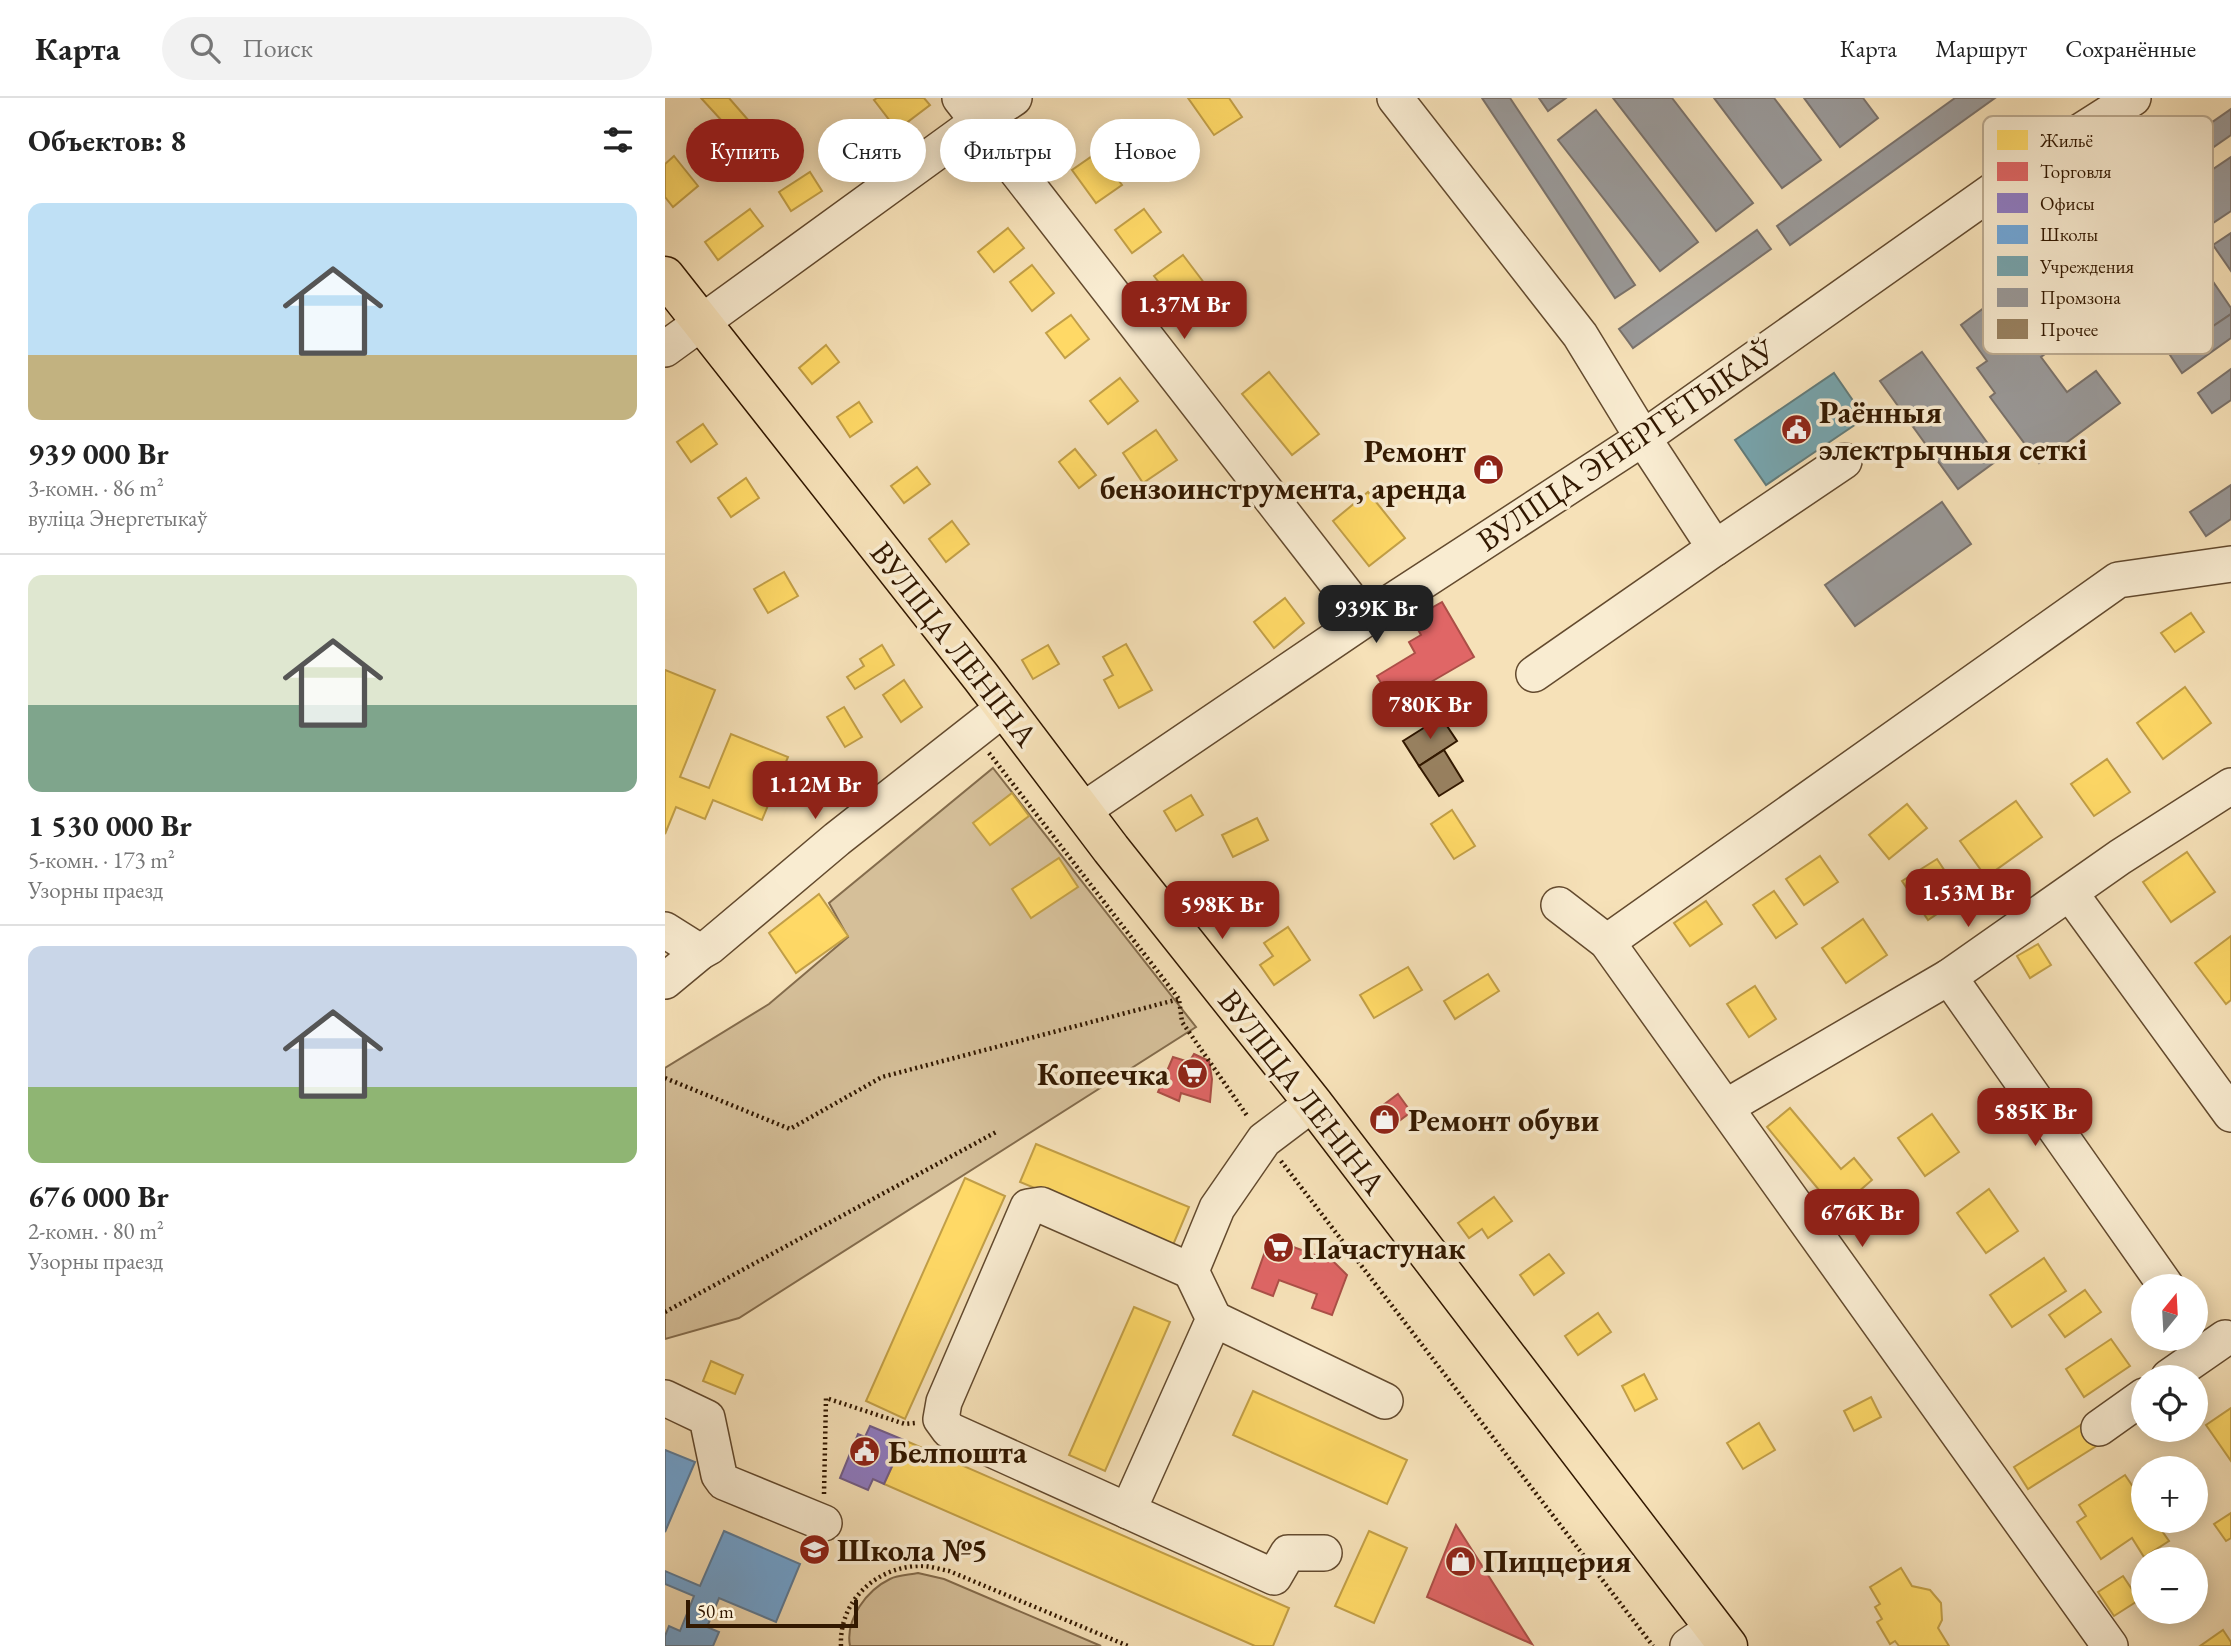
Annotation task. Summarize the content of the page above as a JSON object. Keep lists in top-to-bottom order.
{
  "streets": {
    "main road": ["ВУЛІЦА ЛЕНІНА"],
    "street": ["ВУЛІЦА ЭНЕРГЕТЫКАЎ"]
  },
  "crossings": [
    ["ВУЛІЦА ЭНЕРГЕТЫКАЎ", "ВУЛІЦА ЛЕНІНА"]
  ],
  "places": {
    "public building": ["Раённыя электрычныя сеткі", "Белпошта"],
    "shop": ["Ремонт бензоинструмента, аренда", "Ремонт обуви", "Пиццерия"],
    "supermarket": ["Копеечка", "Пачастунак"],
    "school or university": ["Школа №5"]
  },
  "legend": [
    "Жильё",
    "Торговля",
    "Офисы",
    "Школы",
    "Учреждения",
    "Промзона",
    "Прочее"
  ],
  "scale_bar": "50 m",
  "north": "top",
  "page": {
    "header": "Карта",
    "search": "Поиск",
    "nav": ["Карта", "Маршрут", "Сохранённые"],
    "heading": "Объектов: 8",
    "chip": [
      "Купить",
      "Снять",
      "Фильтры",
      "Новое"
    ],
    "list": [
      {
        "name": "939 000 Br",
        "note": "3-комн. · 86 m² · вуліца Энергетыкаў"
      },
      {
        "name": "1 530 000 Br",
        "note": "5-комн. · 173 m² · Узорны праезд"
      },
      {
        "name": "676 000 Br",
        "note": "2-комн. · 80 m² · Узорны праезд"
      }
    ],
    "price": [
      "1.37M Br",
      "939K Br",
      "780K Br",
      "1.12M Br",
      "1.53M Br",
      "598K Br",
      "585K Br",
      "676K Br"
    ],
    "map_buttons": ["+", "−"],
    "scale": "50 m"
  }
}
